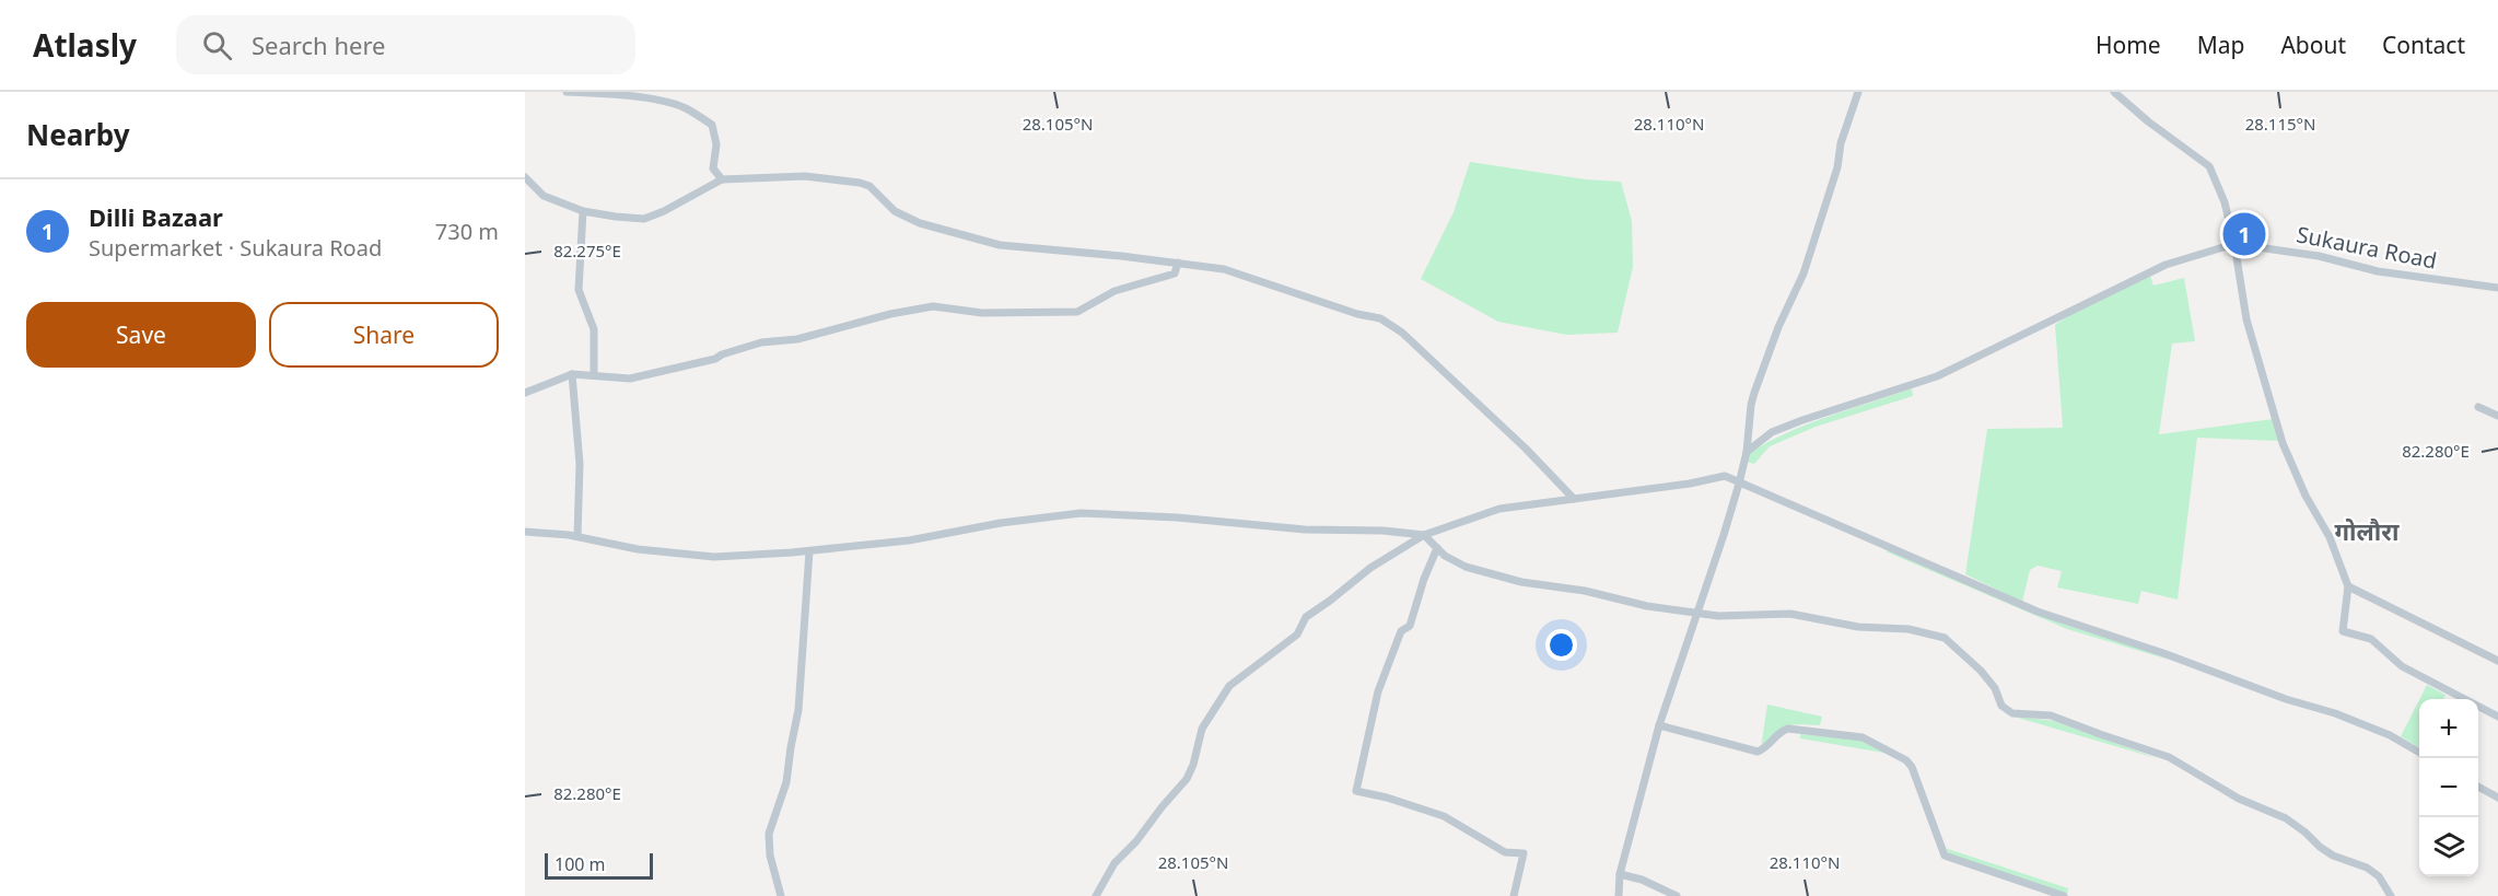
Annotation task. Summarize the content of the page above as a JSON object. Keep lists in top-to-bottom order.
{
  "streets": {
    "street": ["Sukaura Road"]
  },
  "districts": ["गोलौरा"],
  "scale_bar": "100 m",
  "page": {
    "header": "Atlasly",
    "search": "Search here",
    "nav": [
      "Home",
      "Map",
      "About",
      "Contact"
    ],
    "heading": "Nearby",
    "list": [
      {
        "mark": "1",
        "name": "Dilli Bazaar",
        "note": "Supermarket · Sukaura Road",
        "value": "730 m"
      }
    ],
    "pins": "1",
    "buttons": ["Save", "Share"],
    "map_buttons": ["+", "−"],
    "scale": "100 m"
  },
  "coordinates": [
    "28.105°N",
    "28.110°N",
    "28.115°N",
    "82.275°E",
    "82.280°E"
  ]
}
